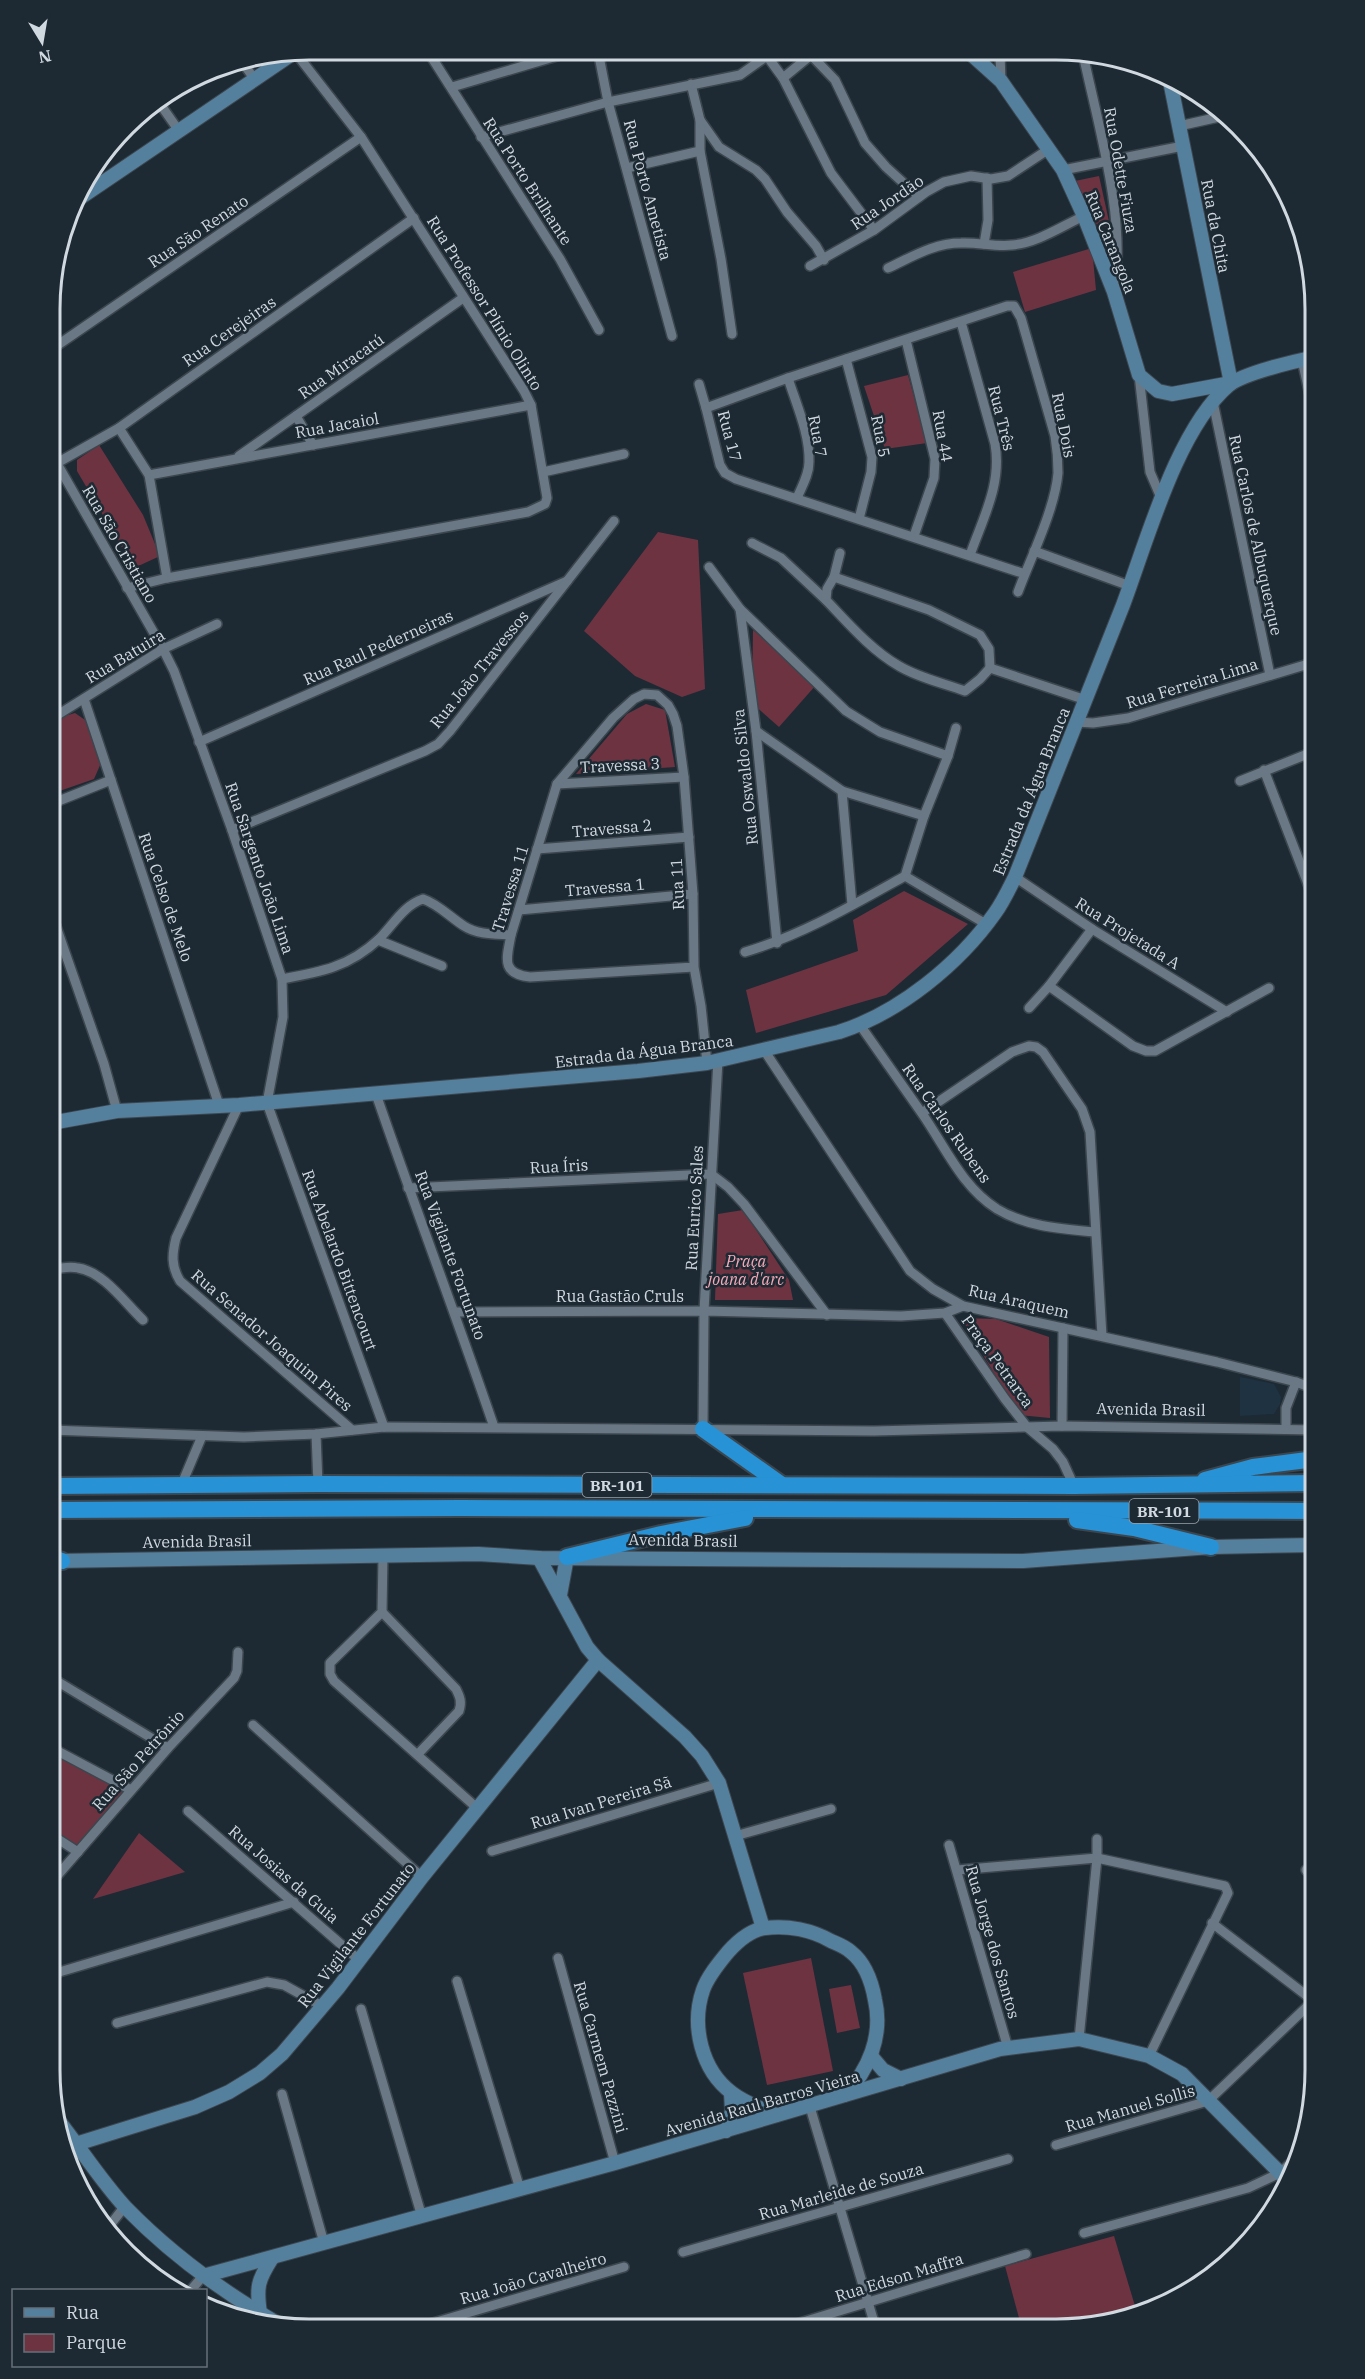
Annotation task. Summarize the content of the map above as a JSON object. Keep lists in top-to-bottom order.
{
  "streets": {
    "highway": ["Avenida Brasil", "BR-101"],
    "street": [
      "Rua Odette Fiuza",
      "Rua Porto Brilhante",
      "Rua Porto Ametista",
      "Rua Jordão",
      "Rua da Chita",
      "Rua São Renato",
      "Rua Carangola",
      "Rua Professor Plínio Olinto",
      "Rua Cerejeiras",
      "Rua Miracatú",
      "Rua Três",
      "Rua Jacaiol",
      "Rua Dois",
      "Rua 17",
      "Rua 7",
      "Rua 5",
      "Rua 44",
      "Rua Carlos de Albuquerque",
      "Rua São Cristiano",
      "Rua Raul Pederneiras",
      "Rua Batuira",
      "Rua João Travessos",
      "Rua Ferreira Lima",
      "Travessa 3",
      "Rua Oswaldo Silva",
      "Estrada da Água Branca",
      "Travessa 2",
      "Rua Sargento João Lima",
      "Rua 11",
      "Travessa 1",
      "Travessa 11",
      "Rua Celso de Melo",
      "Rua Projetada A",
      "Rua Carlos Rubens",
      "Rua Íris",
      "Rua Eurico Sales",
      "Rua Vigilante Fortunato",
      "Rua Abelardo Bittencourt",
      "Rua Gastão Cruls",
      "Rua Araquem",
      "Rua Senador Joaquim Pires",
      "Praça Petrarca",
      "Rua São Petrônio",
      "Rua Ivan Pereira Sã",
      "Rua Josias da Guia",
      "Rua Jorge dos Santos",
      "Rua Carmem Pazzini",
      "Avenida Raul Barros Vieira",
      "Rua Manuel Sollis",
      "Rua Marleide de Souza",
      "Rua Edson Maffra",
      "Rua João Cavalheiro"
    ]
  },
  "crossings": [
    ["Rua Odette Fiuza", "Rua Carangola"],
    ["Rua Jordão", "Rua Carangola"],
    ["Rua da Chita", "Estrada da Água Branca"],
    ["Rua São Renato", "Rua Professor Plínio Olinto"],
    ["Rua Professor Plínio Olinto", "Rua Cerejeiras"],
    ["Rua Professor Plínio Olinto", "Rua Miracatú"],
    ["Rua Professor Plínio Olinto", "Rua Jacaiol"],
    ["Rua Professor Plínio Olinto", "Rua São Cristiano"],
    ["Rua Miracatú", "Rua Jacaiol"],
    ["Rua Três", "Rua 17"],
    ["Rua Dois", "Rua 17"],
    ["Rua 17", "Rua 7"],
    ["Rua 17", "Rua 5"],
    ["Rua 17", "Rua 44"],
    ["Rua Carlos de Albuquerque", "Rua Ferreira Lima"],
    ["Rua Carlos de Albuquerque", "Estrada da Água Branca"],
    ["Rua São Cristiano", "Rua Batuira"],
    ["Rua São Cristiano", "Rua Sargento João Lima"],
    ["Rua Raul Pederneiras", "Rua João Travessos"],
    ["Rua Raul Pederneiras", "Rua Sargento João Lima"],
    ["Rua Batuira", "Rua Sargento João Lima"],
    ["Rua Batuira", "Rua Celso de Melo"],
    ["Rua João Travessos", "Rua Sargento João Lima"],
    ["Rua Ferreira Lima", "Estrada da Água Branca"],
    ["Travessa 3", "Rua 11"],
    ["Travessa 3", "Travessa 11"],
    ["Estrada da Água Branca", "Rua Sargento João Lima"],
    ["Estrada da Água Branca", "Rua 11"],
    ["Estrada da Água Branca", "Rua Celso de Melo"],
    ["Estrada da Água Branca", "Rua Projetada A"],
    ["Estrada da Água Branca", "Rua Carlos Rubens"],
    ["Estrada da Água Branca", "Rua Eurico Sales"],
    ["Estrada da Água Branca", "Rua Vigilante Fortunato"],
    ["Estrada da Água Branca", "Rua Abelardo Bittencourt"],
    ["Estrada da Água Branca", "Rua Araquem"],
    ["Estrada da Água Branca", "Rua Senador Joaquim Pires"],
    ["Travessa 2", "Rua 11"],
    ["Travessa 2", "Travessa 11"],
    ["Rua Sargento João Lima", "Rua Abelardo Bittencourt"],
    ["Rua 11", "Travessa 1"],
    ["Rua 11", "Travessa 11"],
    ["Rua 11", "Rua Eurico Sales"],
    ["Travessa 1", "Travessa 11"],
    ["Rua Íris", "Rua Eurico Sales"],
    ["Rua Íris", "Rua Vigilante Fortunato"],
    ["Rua Eurico Sales", "Rua Gastão Cruls"],
    ["Rua Eurico Sales", "Avenida Brasil"],
    ["Rua Vigilante Fortunato", "Rua Gastão Cruls"],
    ["Rua Vigilante Fortunato", "Avenida Brasil"],
    ["Rua Vigilante Fortunato", "Rua Josias da Guia"],
    ["Rua Abelardo Bittencourt", "Avenida Brasil"],
    ["Rua Gastão Cruls", "Rua Araquem"],
    ["Rua Gastão Cruls", "Praça Petrarca"],
    ["Rua Araquem", "Praça Petrarca"],
    ["Rua Senador Joaquim Pires", "Avenida Brasil"],
    ["Praça Petrarca", "Avenida Brasil"],
    ["Praça Petrarca", "BR-101"],
    ["Rua Jorge dos Santos", "Avenida Raul Barros Vieira"],
    ["Rua Carmem Pazzini", "Avenida Raul Barros Vieira"],
    ["Avenida Raul Barros Vieira", "Rua Manuel Sollis"]
  ],
  "parks": ["Praça joana d'arc"],
  "legend": ["Rua", "Parque"],
  "north": "bottom"
}
